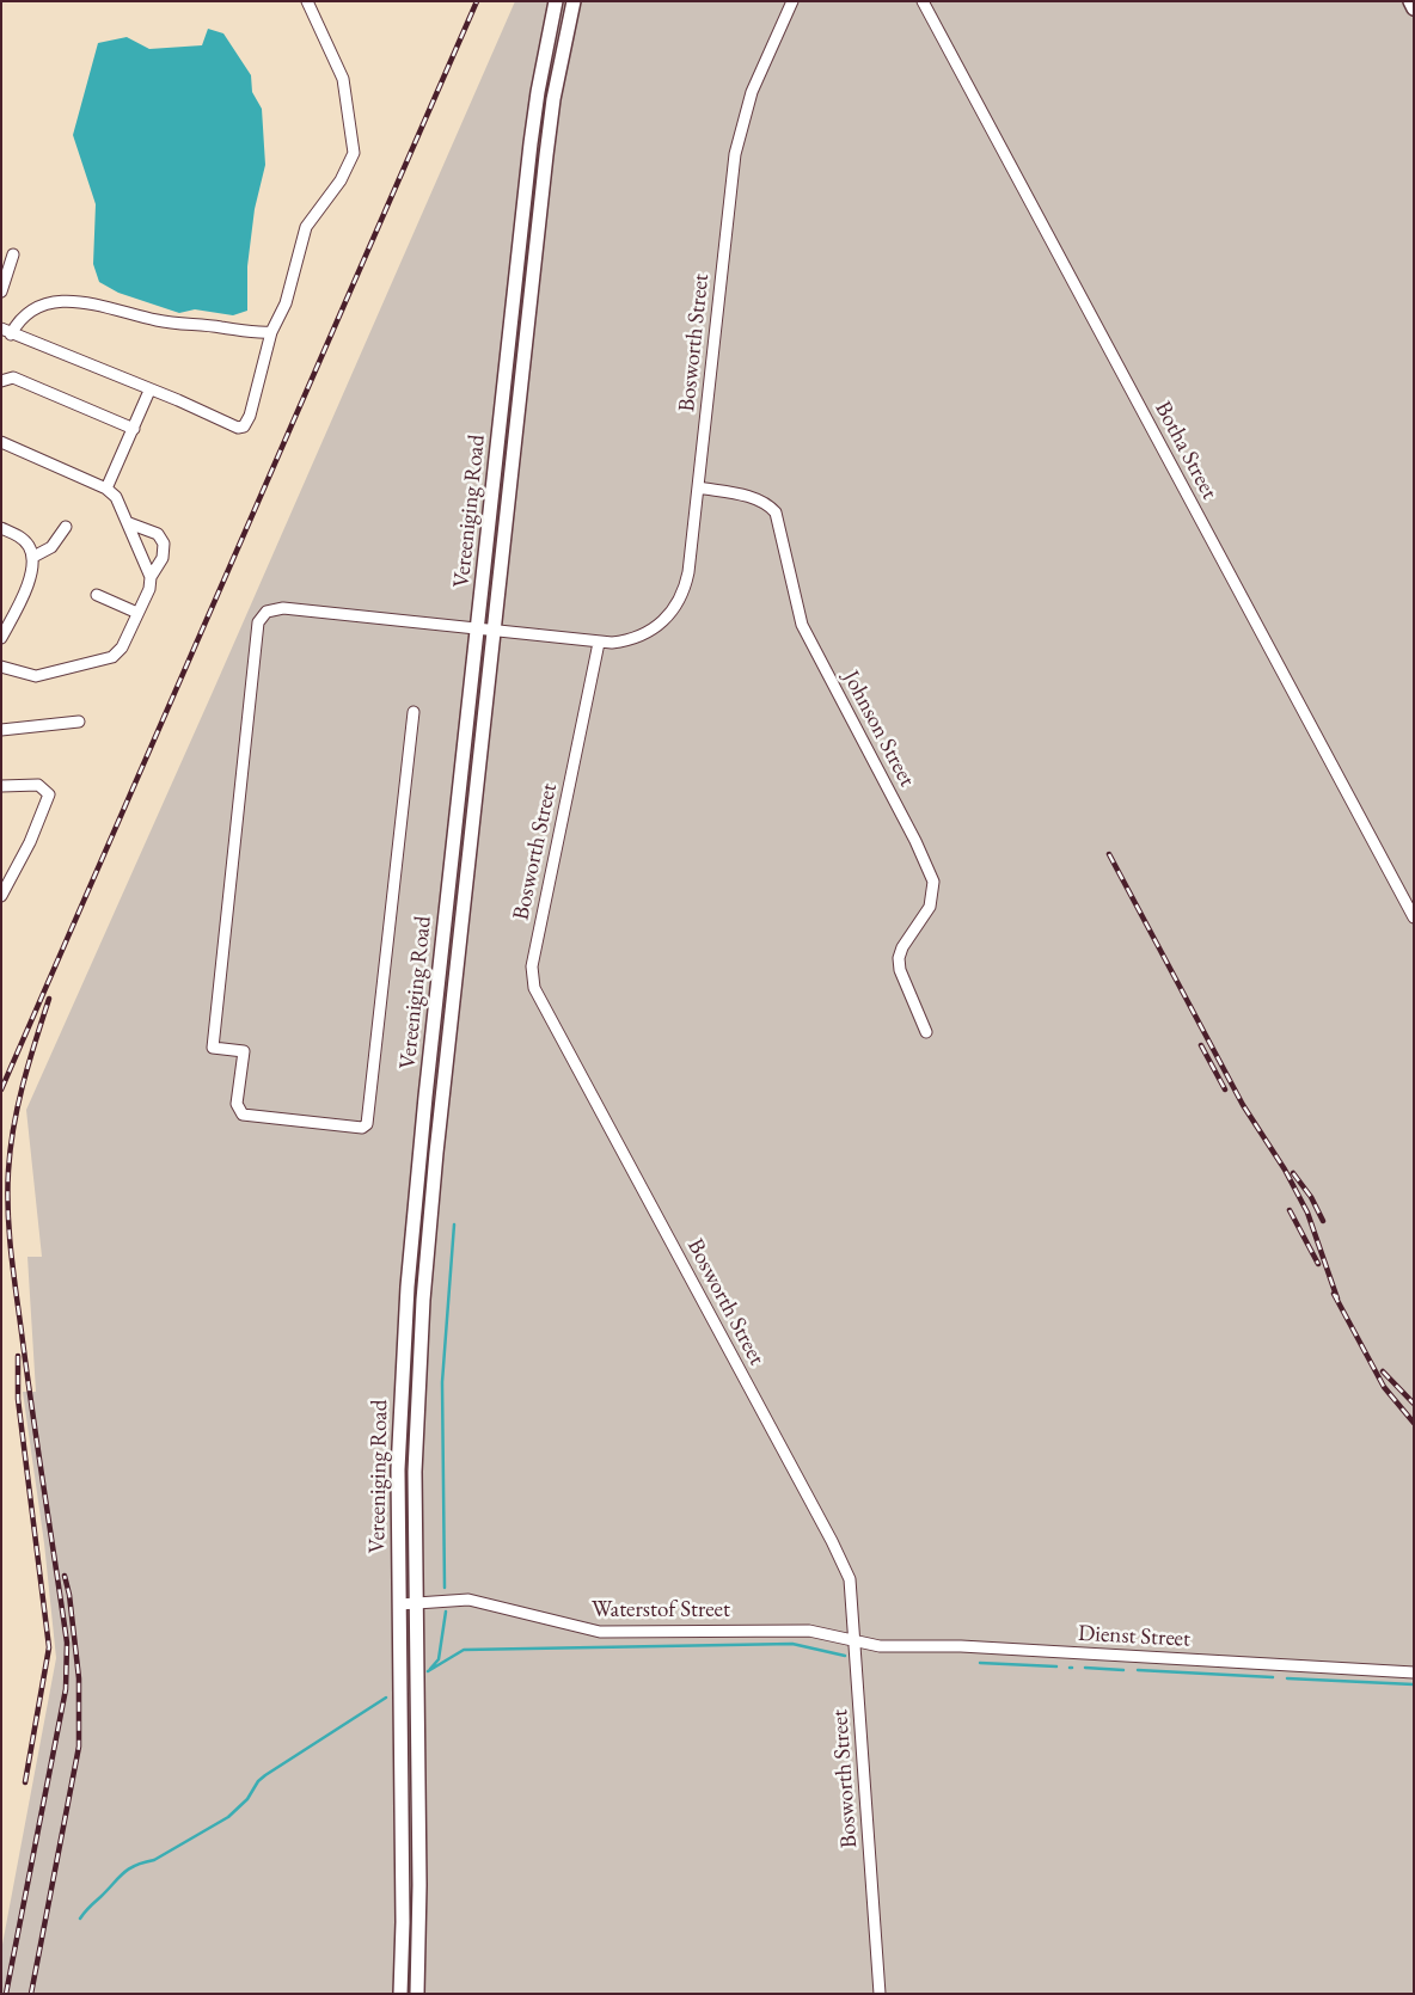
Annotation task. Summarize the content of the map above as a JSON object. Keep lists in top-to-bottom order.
{
  "streets": {
    "main road": ["Vereeniging Road"],
    "street": [
      "Bosworth Street",
      "Botha Street",
      "Johnson Street",
      "Waterstof Street",
      "Dienst Street"
    ]
  },
  "crossings": [
    ["Bosworth Street", "Vereeniging Road"],
    ["Bosworth Street", "Johnson Street"],
    ["Bosworth Street", "Waterstof Street"],
    ["Bosworth Street", "Dienst Street"],
    ["Vereeniging Road", "Waterstof Street"],
    ["Waterstof Street", "Dienst Street"]
  ]
}
